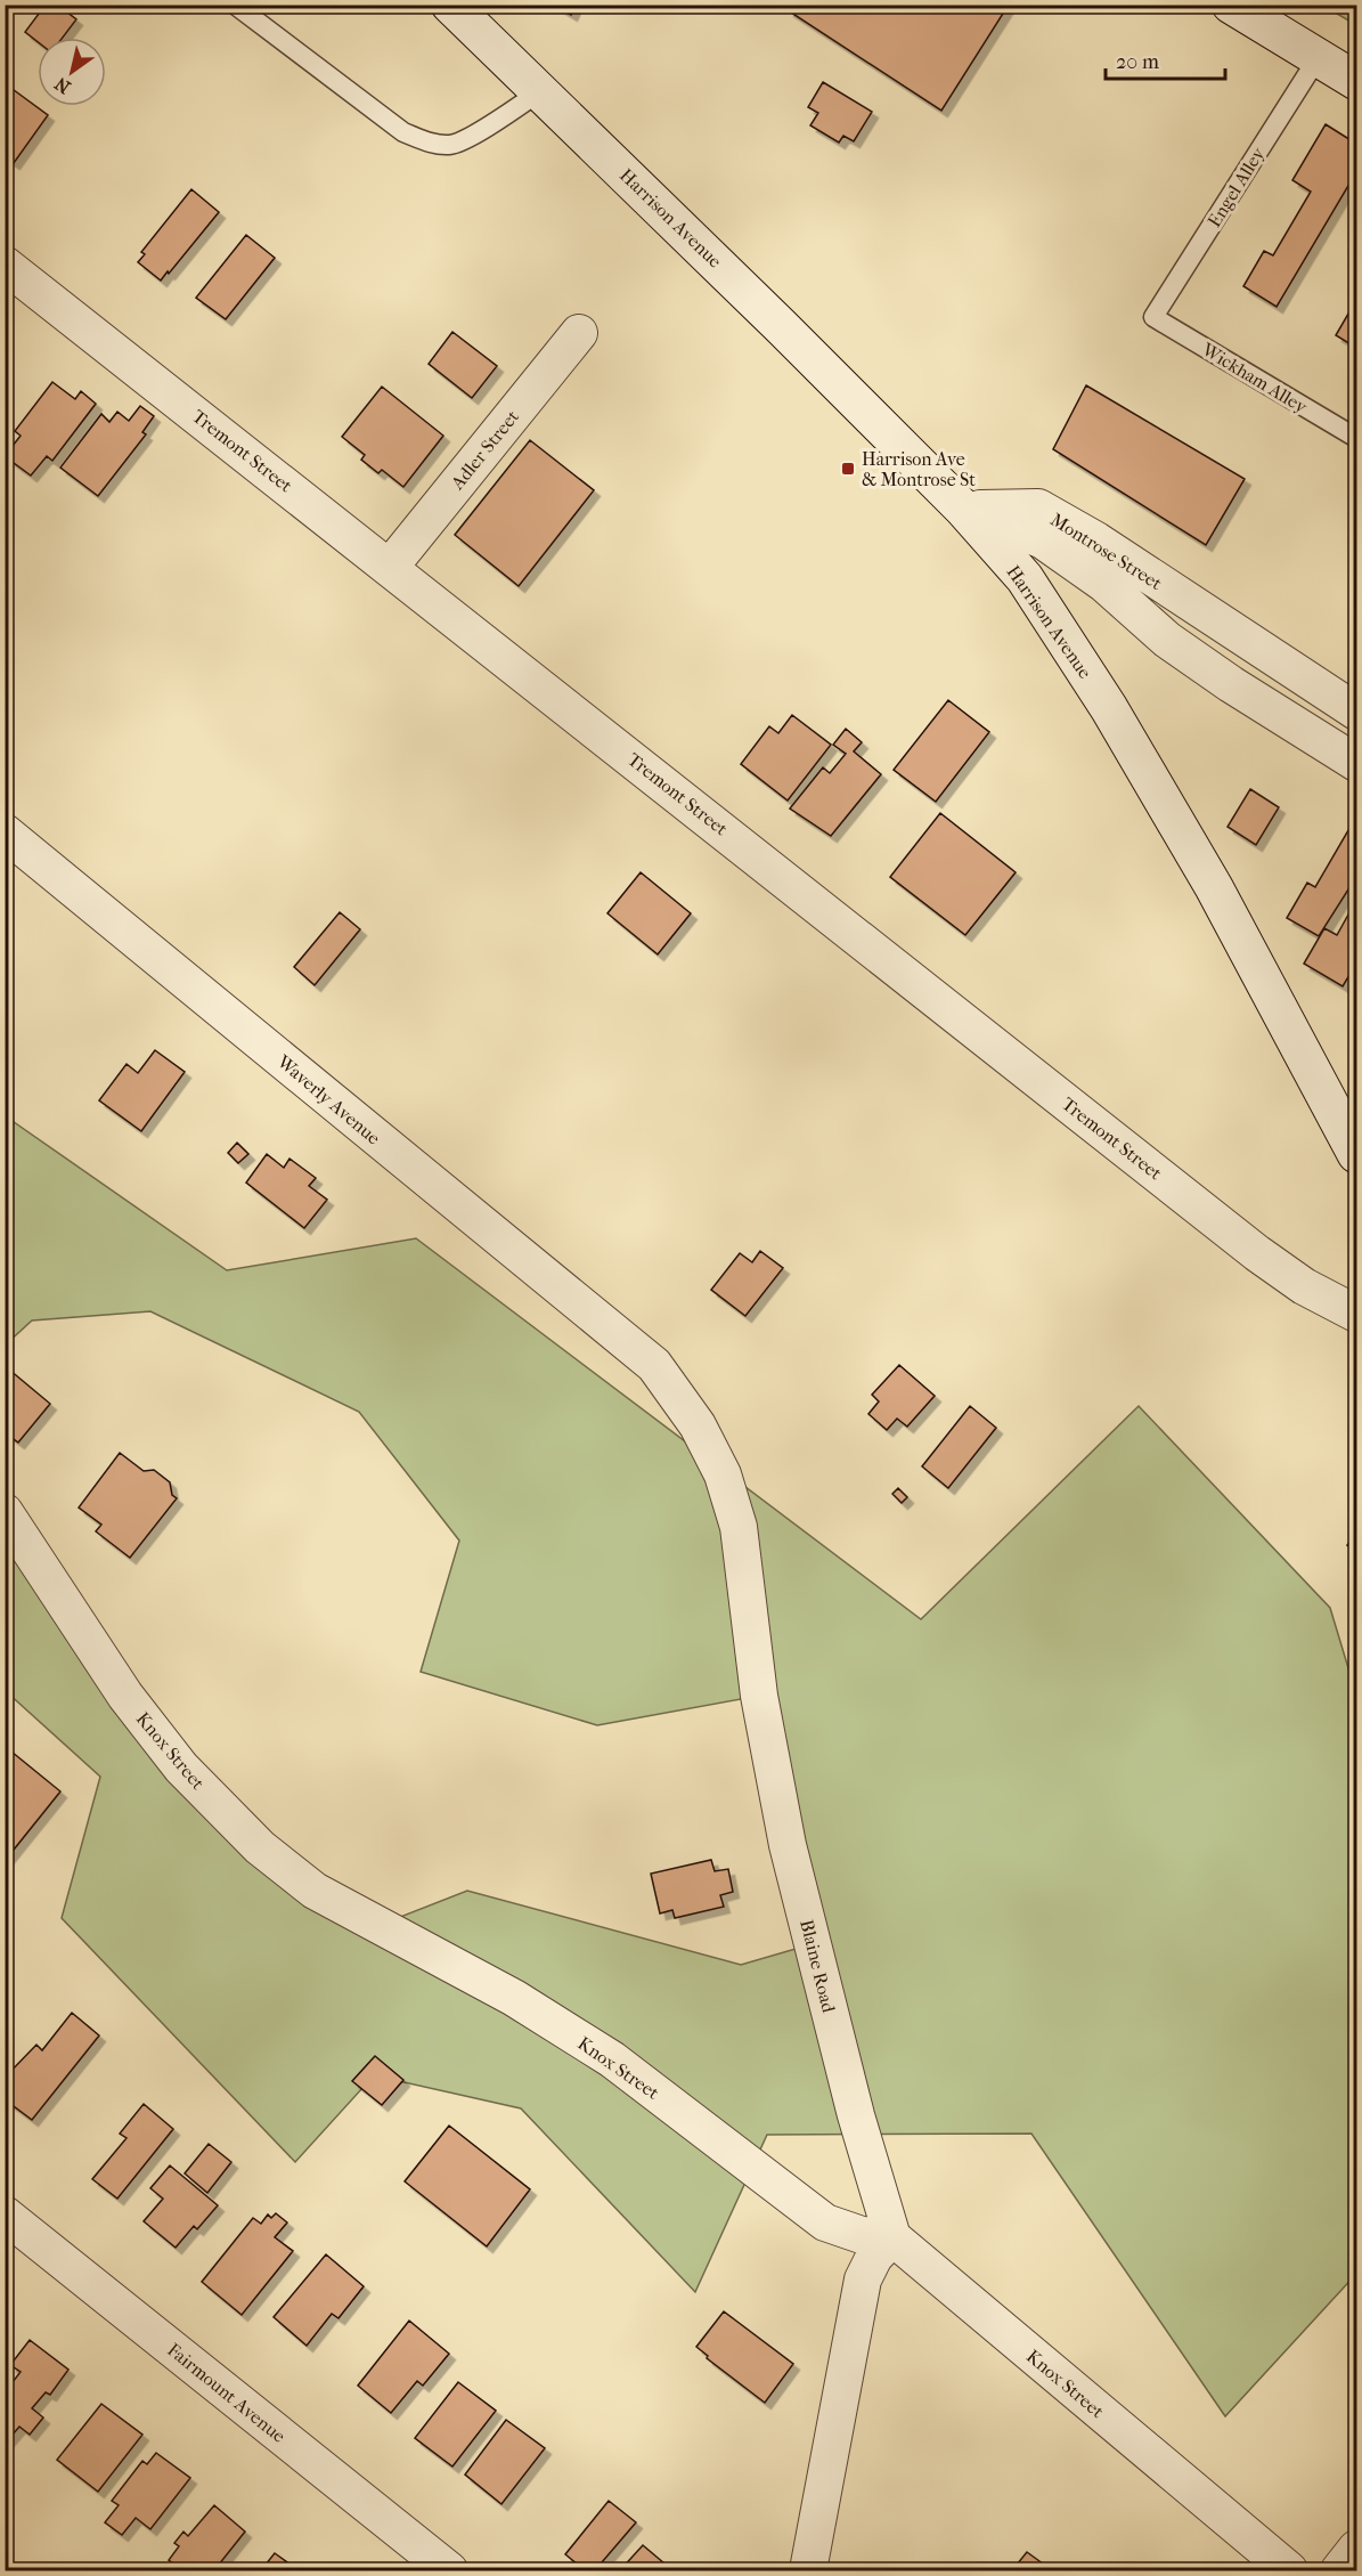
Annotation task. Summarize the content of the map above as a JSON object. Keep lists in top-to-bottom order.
{
  "streets": {
    "main road": ["Harrison Avenue"],
    "street": [
      "Adler Street",
      "Tremont Street",
      "Montrose Street",
      "Waverly Avenue",
      "Knox Street",
      "Blaine Road",
      "Fairmount Avenue"
    ],
    "lane": ["Engel Alley", "Wickham Alley"]
  },
  "crossings": [
    ["Engel Alley", "Wickham Alley"],
    ["Harrison Avenue", "Montrose Street"],
    ["Adler Street", "Tremont Street"],
    ["Waverly Avenue", "Blaine Road"],
    ["Knox Street", "Blaine Road"]
  ],
  "places": {
    "transit": ["Harrison Ave & Montrose St"]
  },
  "scale_bar": "20 m",
  "north": "bottom left"
}
